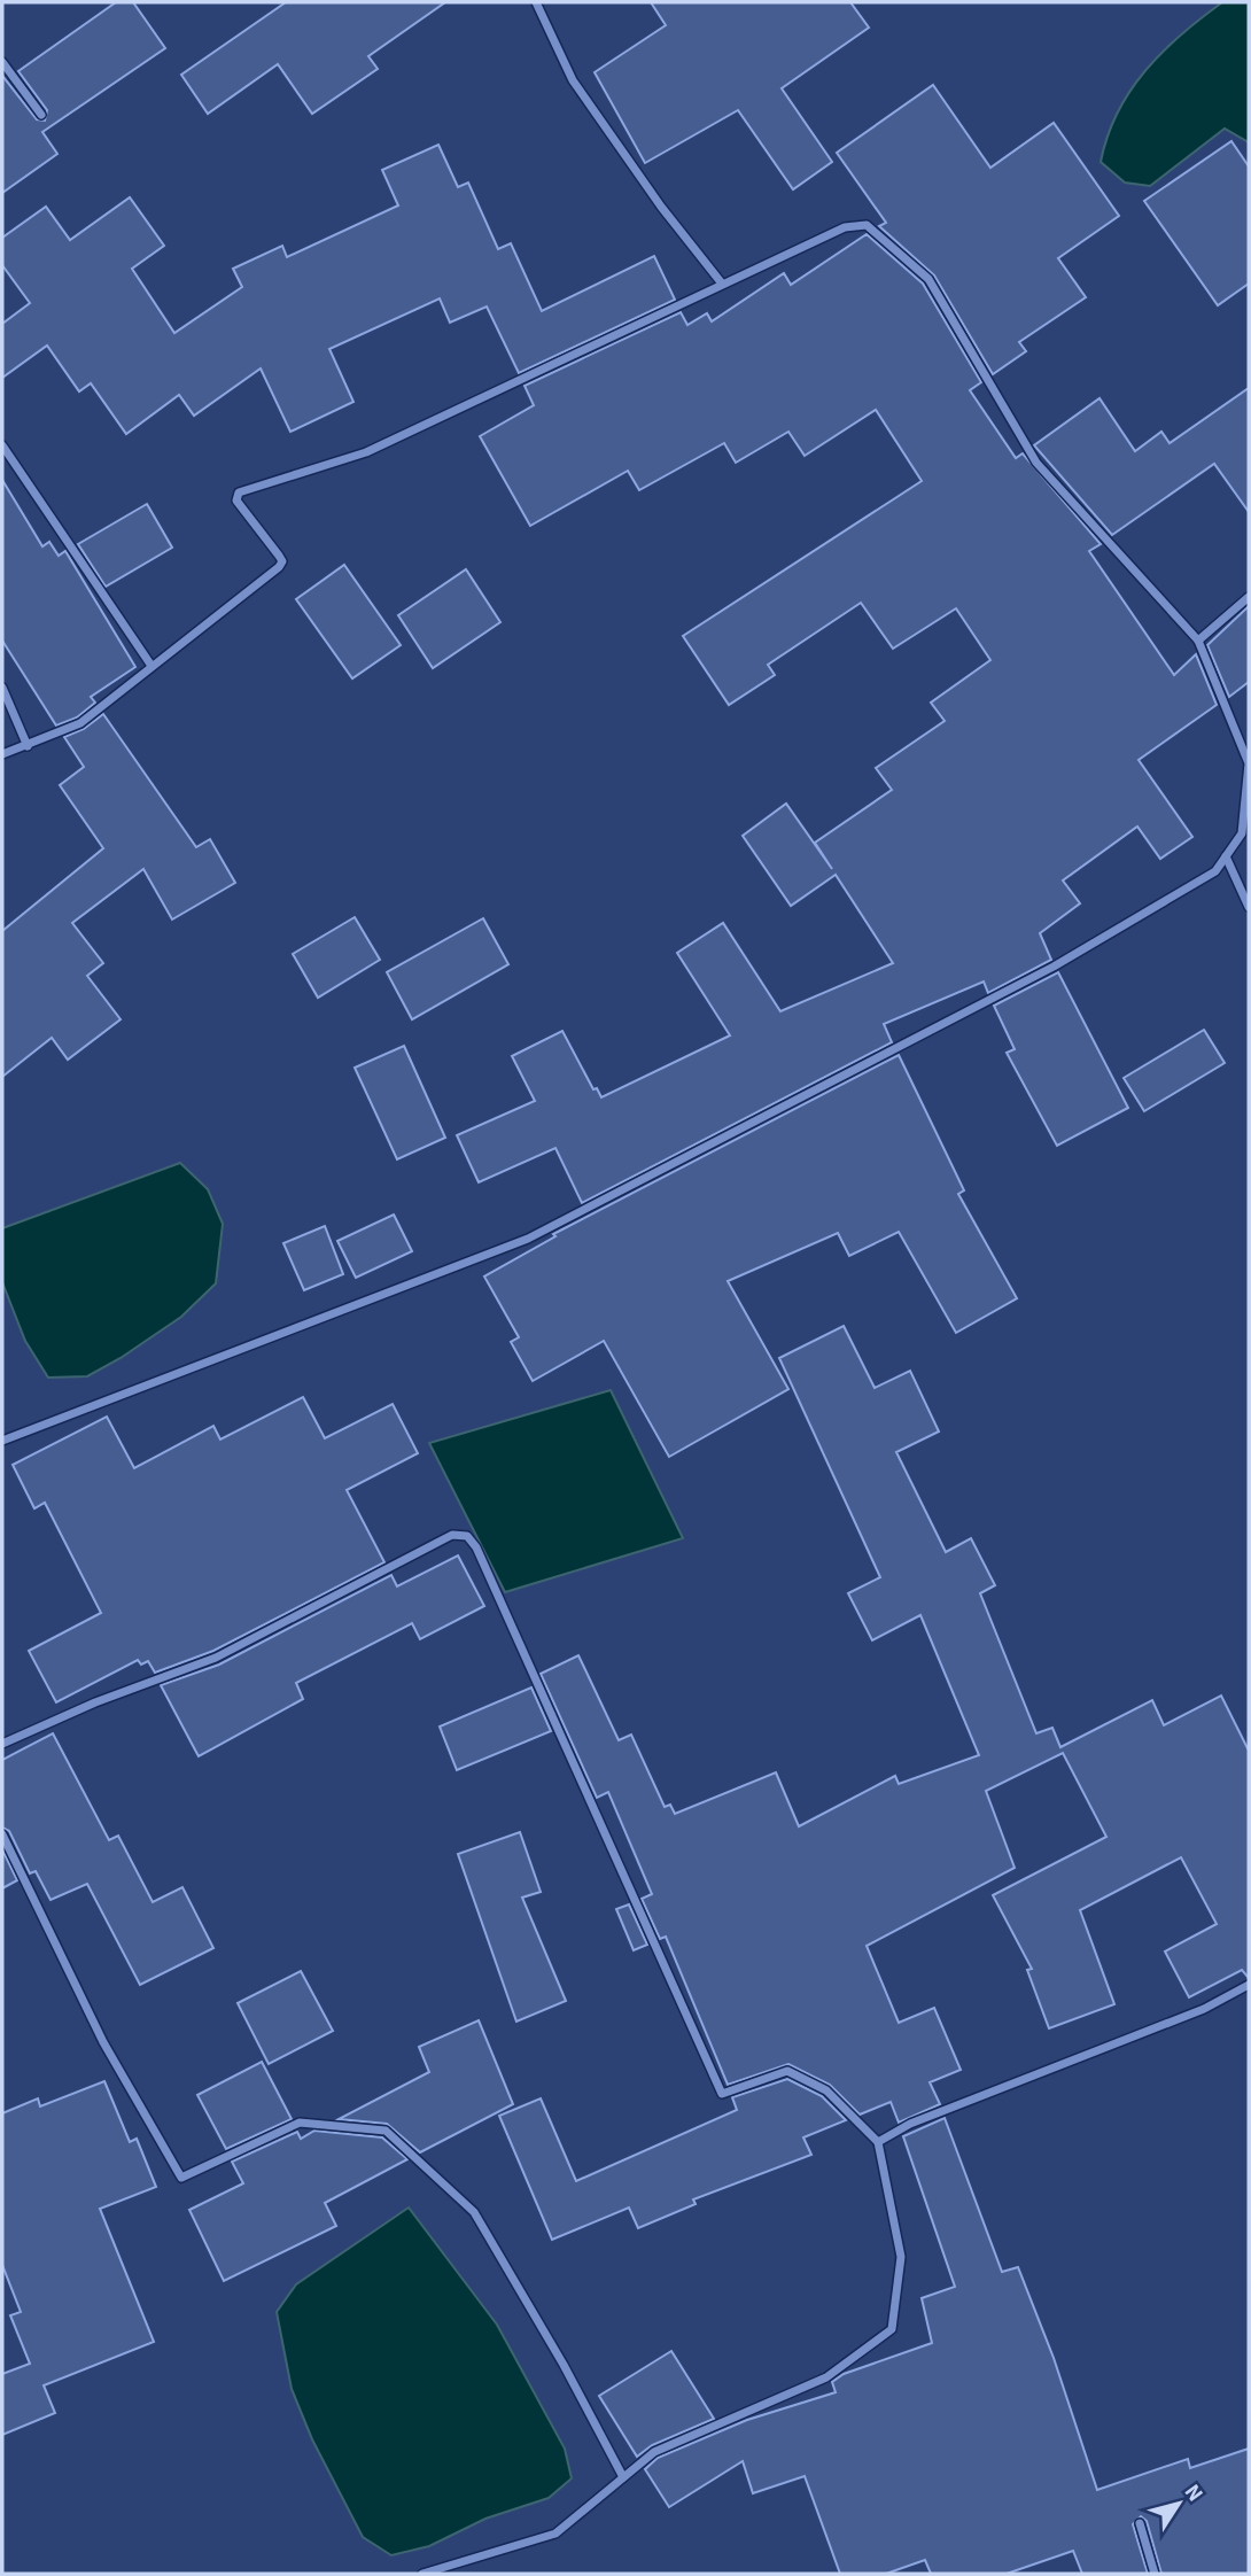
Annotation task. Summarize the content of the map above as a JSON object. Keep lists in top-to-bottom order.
{
  "north": "top right"
}
